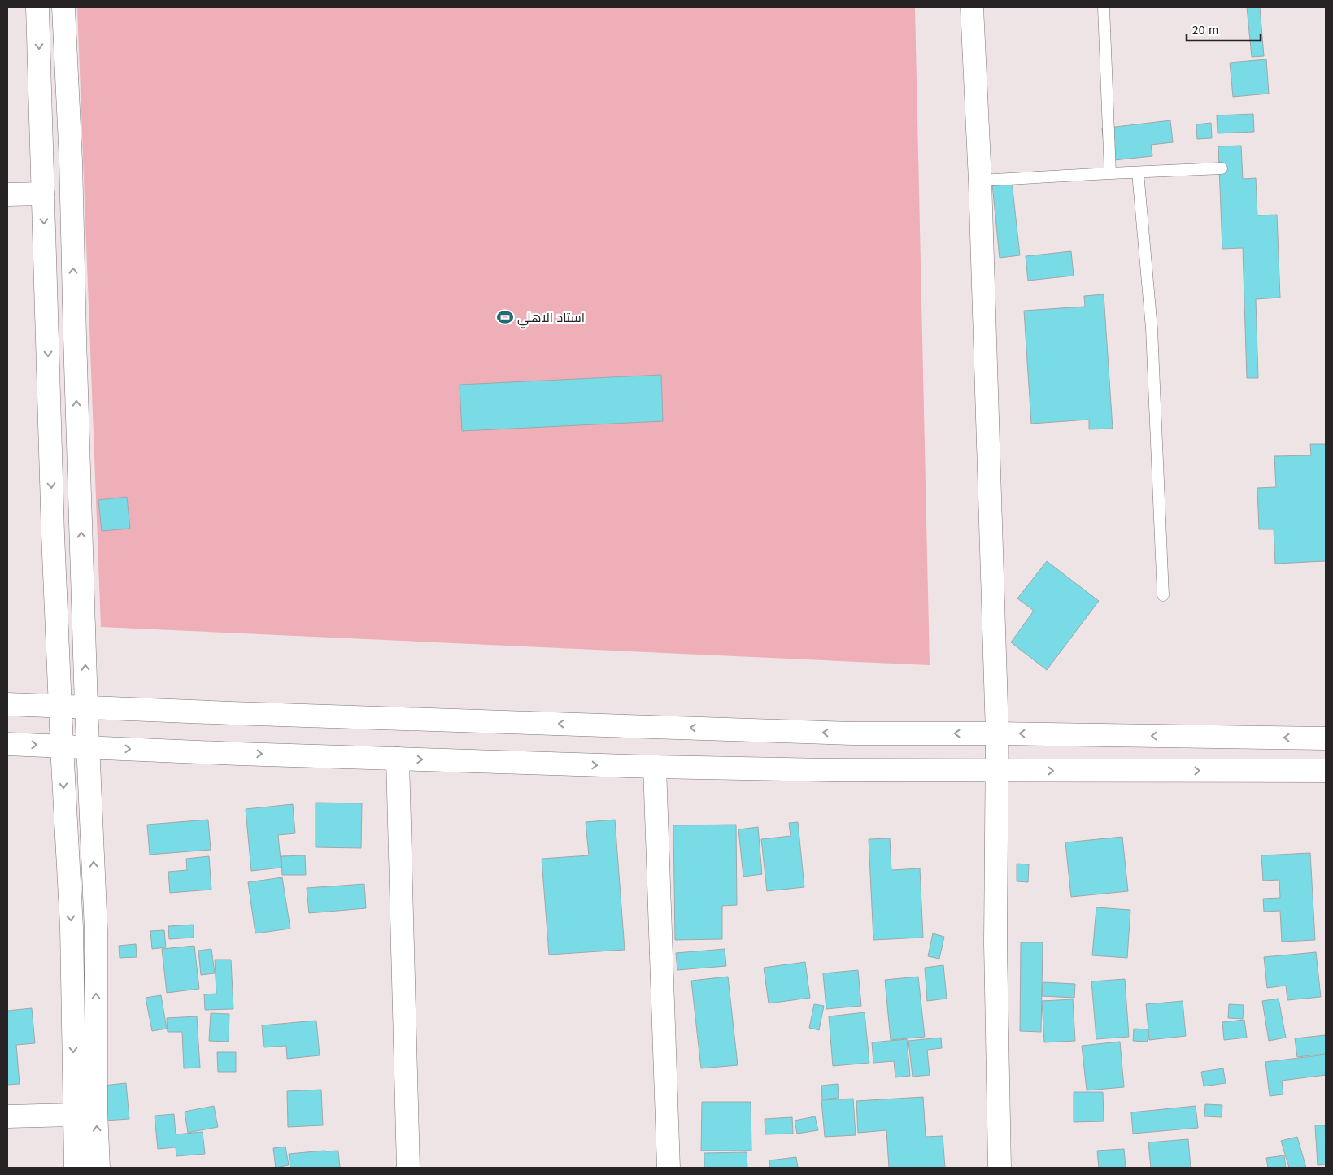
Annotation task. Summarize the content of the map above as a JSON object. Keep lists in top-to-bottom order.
{
  "places": {
    "sports": ["استاد الاهلي"]
  },
  "scale_bar": "20 m"
}
